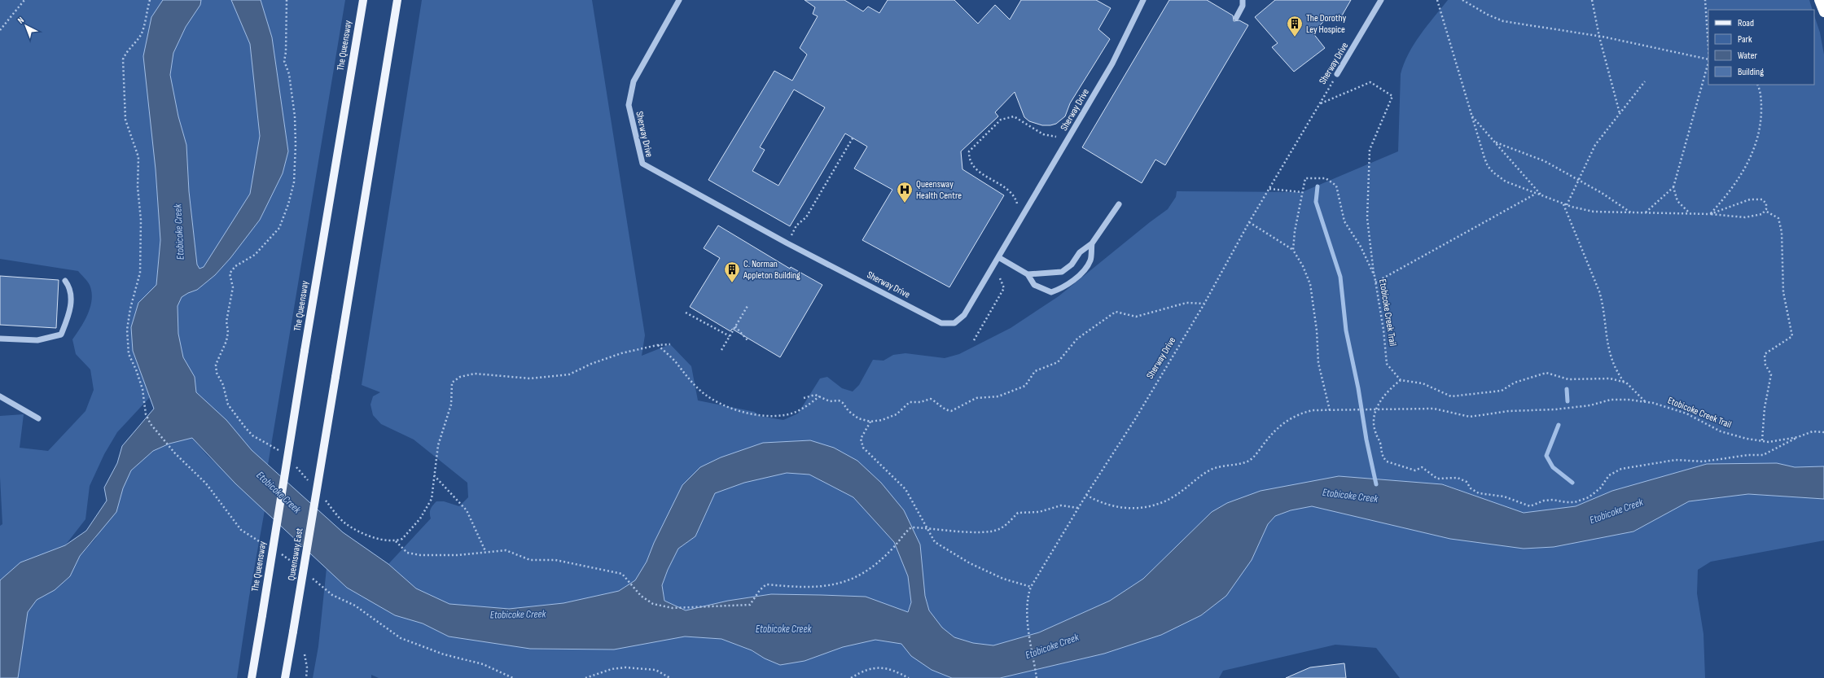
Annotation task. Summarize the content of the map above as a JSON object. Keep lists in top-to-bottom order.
{
  "streets": {
    "main road": ["The Queensway", "Queensway East"],
    "lane": ["Sherway Drive"],
    "path": ["Etobicoke Creek Trail"]
  },
  "water": ["Etobicoke Creek"],
  "places": {
    "building": ["The Dorothy Ley Hospice", "C. Norman Appleton Building"],
    "hospital": ["Queensway Health Centre"]
  },
  "legend": [
    "Road",
    "Park",
    "Water",
    "Building"
  ],
  "north": "top left"
}
